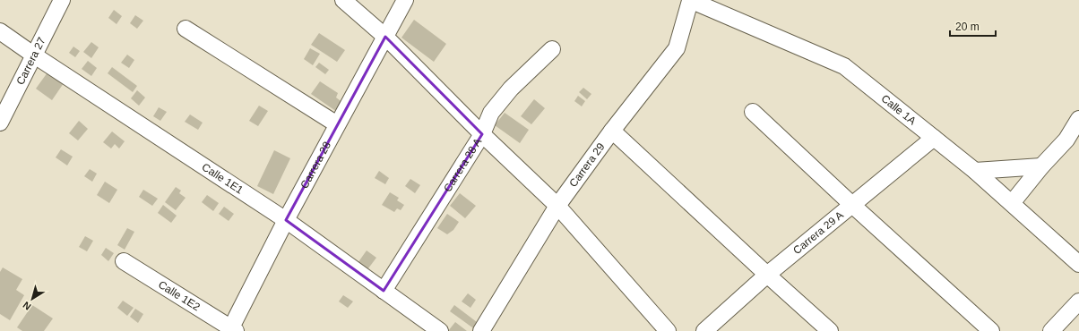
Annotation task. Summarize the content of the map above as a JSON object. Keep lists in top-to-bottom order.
{
  "streets": {
    "street": [
      "Carrera 27",
      "Calle 1A",
      "Carrera 28",
      "Carrera 29",
      "Carrera 28 A",
      "Calle 1E1",
      "Carrera 29 A",
      "Calle 1E2"
    ]
  },
  "crossings": [
    ["Carrera 27", "Calle 1E1"],
    ["Calle 1A", "Carrera 29"],
    ["Calle 1A", "Carrera 29 A"],
    ["Carrera 28", "Calle 1E1"],
    ["Carrera 28", "Calle 1E2"],
    ["Carrera 28 A", "Calle 1E1"]
  ],
  "scale_bar": "20 m",
  "north": "bottom left"
}
